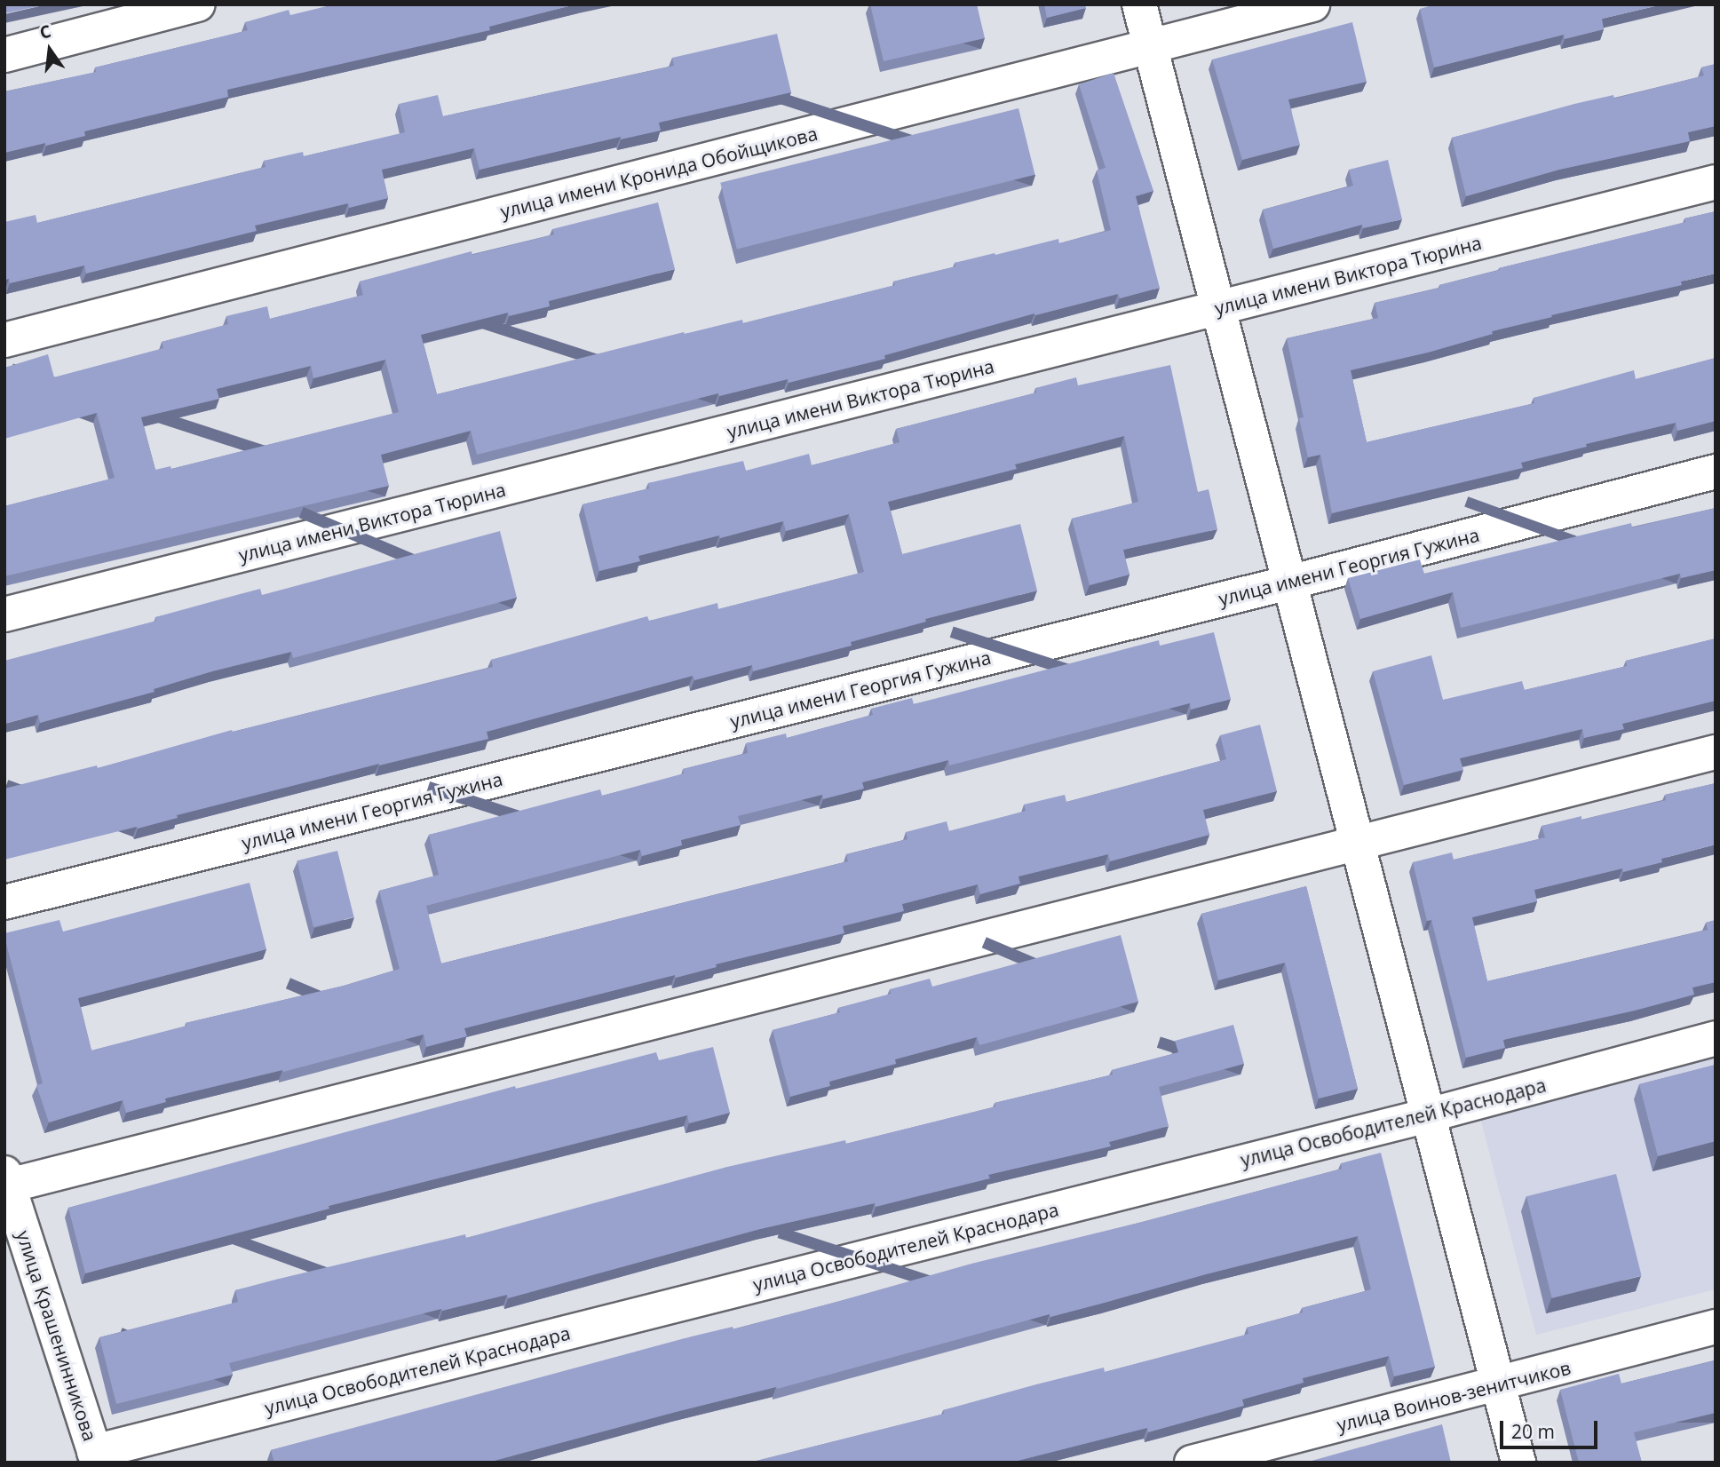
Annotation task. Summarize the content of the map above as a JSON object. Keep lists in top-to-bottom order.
{
  "streets": {
    "street": [
      "улица имени Кронида Обойщикова",
      "улица имени Виктора Тюрина",
      "улица имени Георгия Гужина",
      "улица Освободителей Краснодара",
      "улица Крашенинникова",
      "улица Воинов-зенитчиков"
    ]
  },
  "crossings": [
    ["улица Освободителей Краснодара", "улица Крашенинникова"]
  ],
  "scale_bar": "20 m",
  "north": "top"
}
